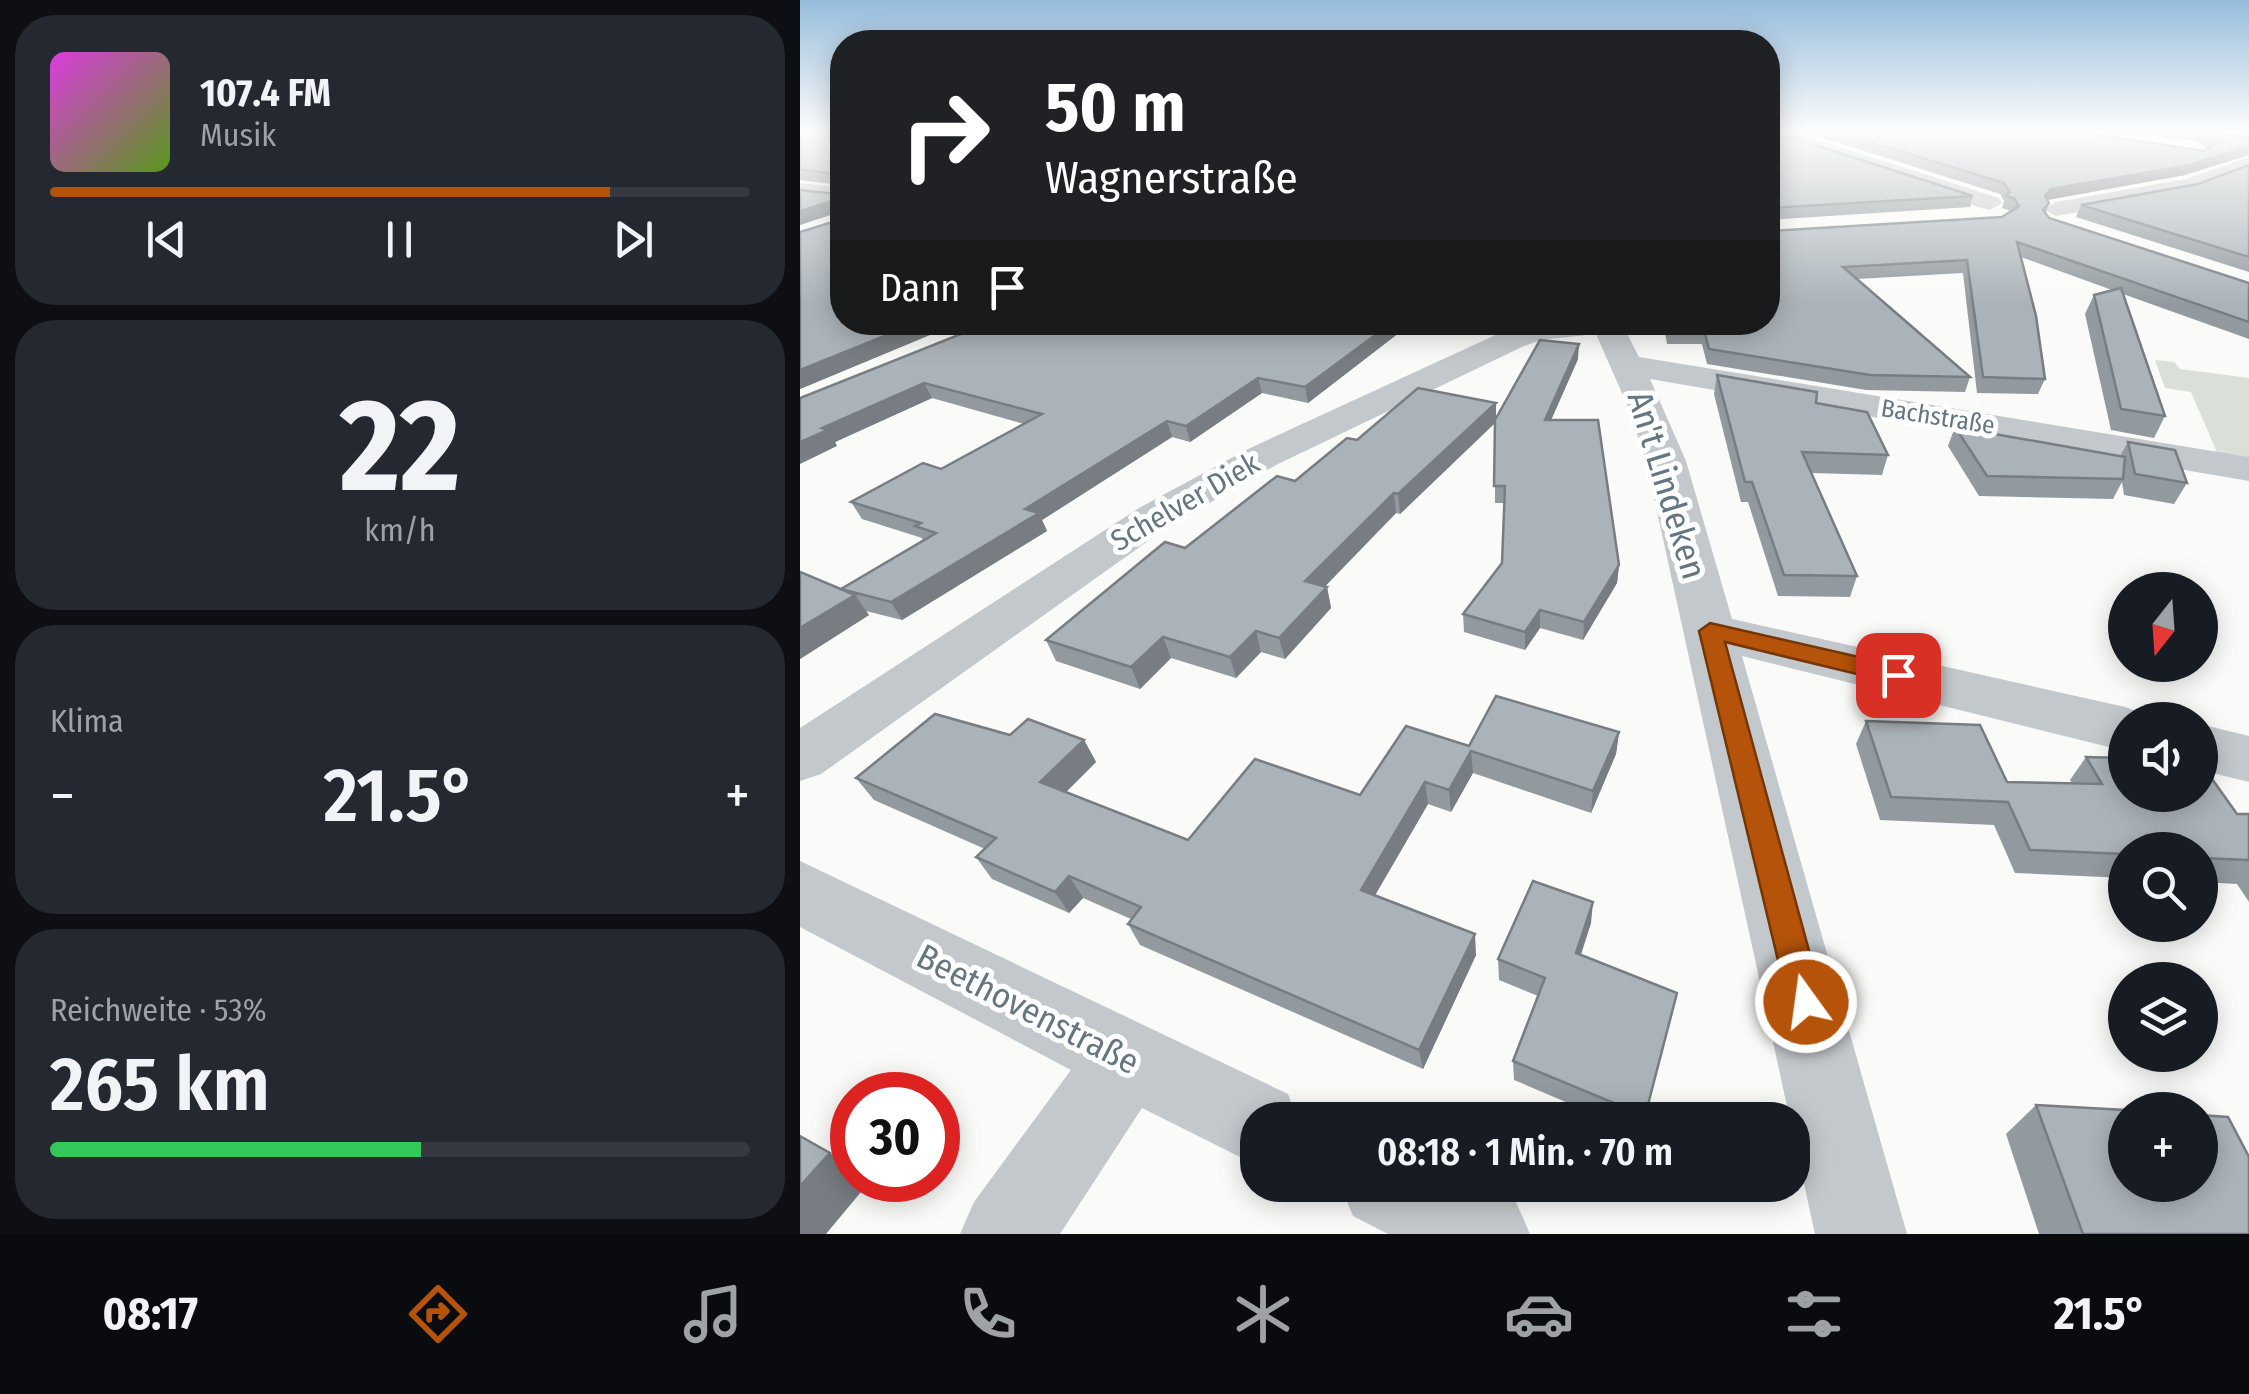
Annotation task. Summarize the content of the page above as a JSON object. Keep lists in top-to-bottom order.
{
  "streets": {
    "street": [
      "Bachstraße",
      "An't Lindeken",
      "Schelver Diek",
      "Beethovenstraße"
    ]
  },
  "crossings": [
    ["Bachstraße", "An't Lindeken"],
    ["Bachstraße", "Schelver Diek"],
    ["An't Lindeken", "Schelver Diek"]
  ],
  "north": "bottom",
  "page": {
    "turn": ["50 m", "Wagnerstraße"],
    "song": ["107.4 FM", "Musik"],
    "then": "Dann",
    "tile": [
      ["22", "km/h"],
      "Klima",
      ["Reichweite · 53%", "265 km"]
    ],
    "map_buttons": "+",
    "heat": ["−", "21.5°", "+"],
    "limit": "30",
    "trip": "08:18 · 1 Min. · 70 m",
    "tabs": ["08:17", "21.5°"]
  }
}
